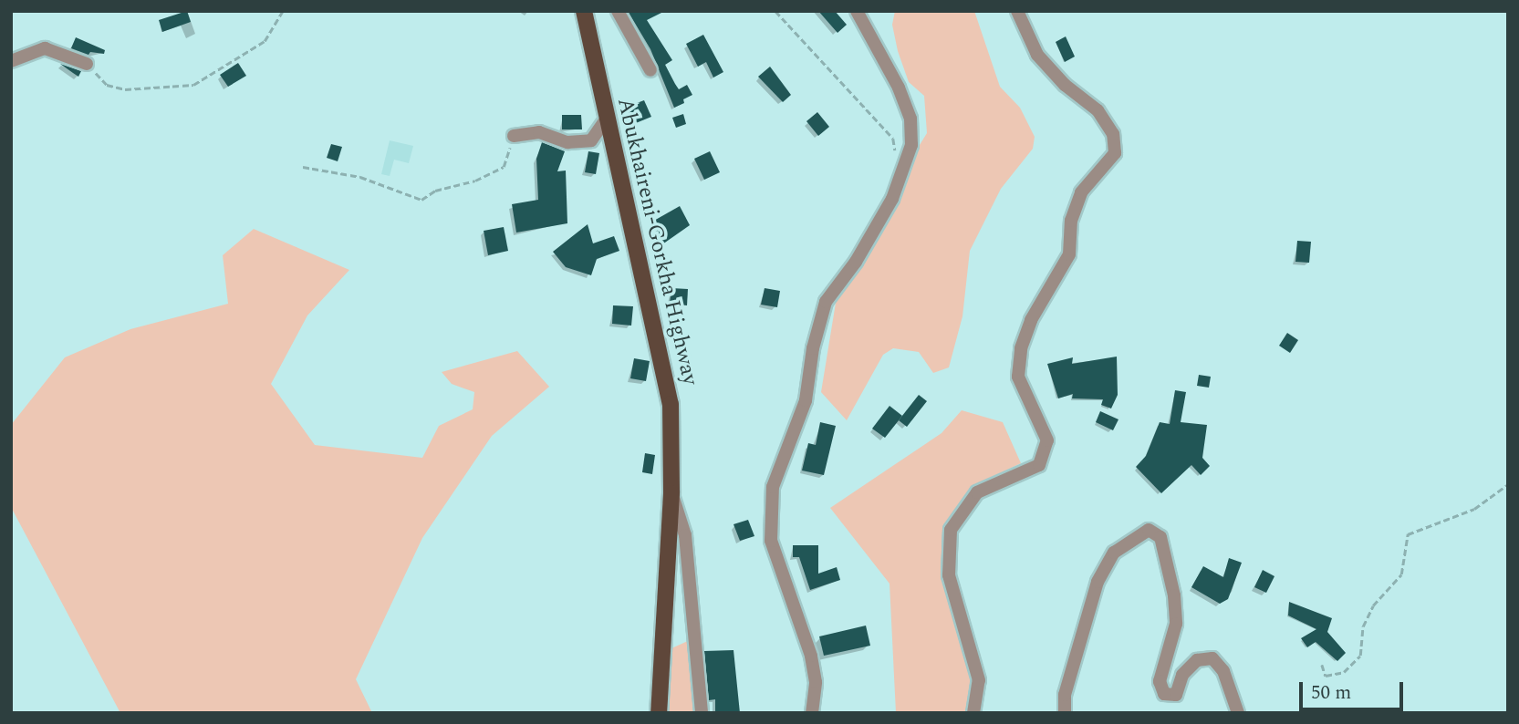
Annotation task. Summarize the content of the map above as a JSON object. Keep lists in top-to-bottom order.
{
  "streets": {
    "main road": ["Abukhaireni-Gorkha Highway"]
  },
  "scale_bar": "50 m"
}
